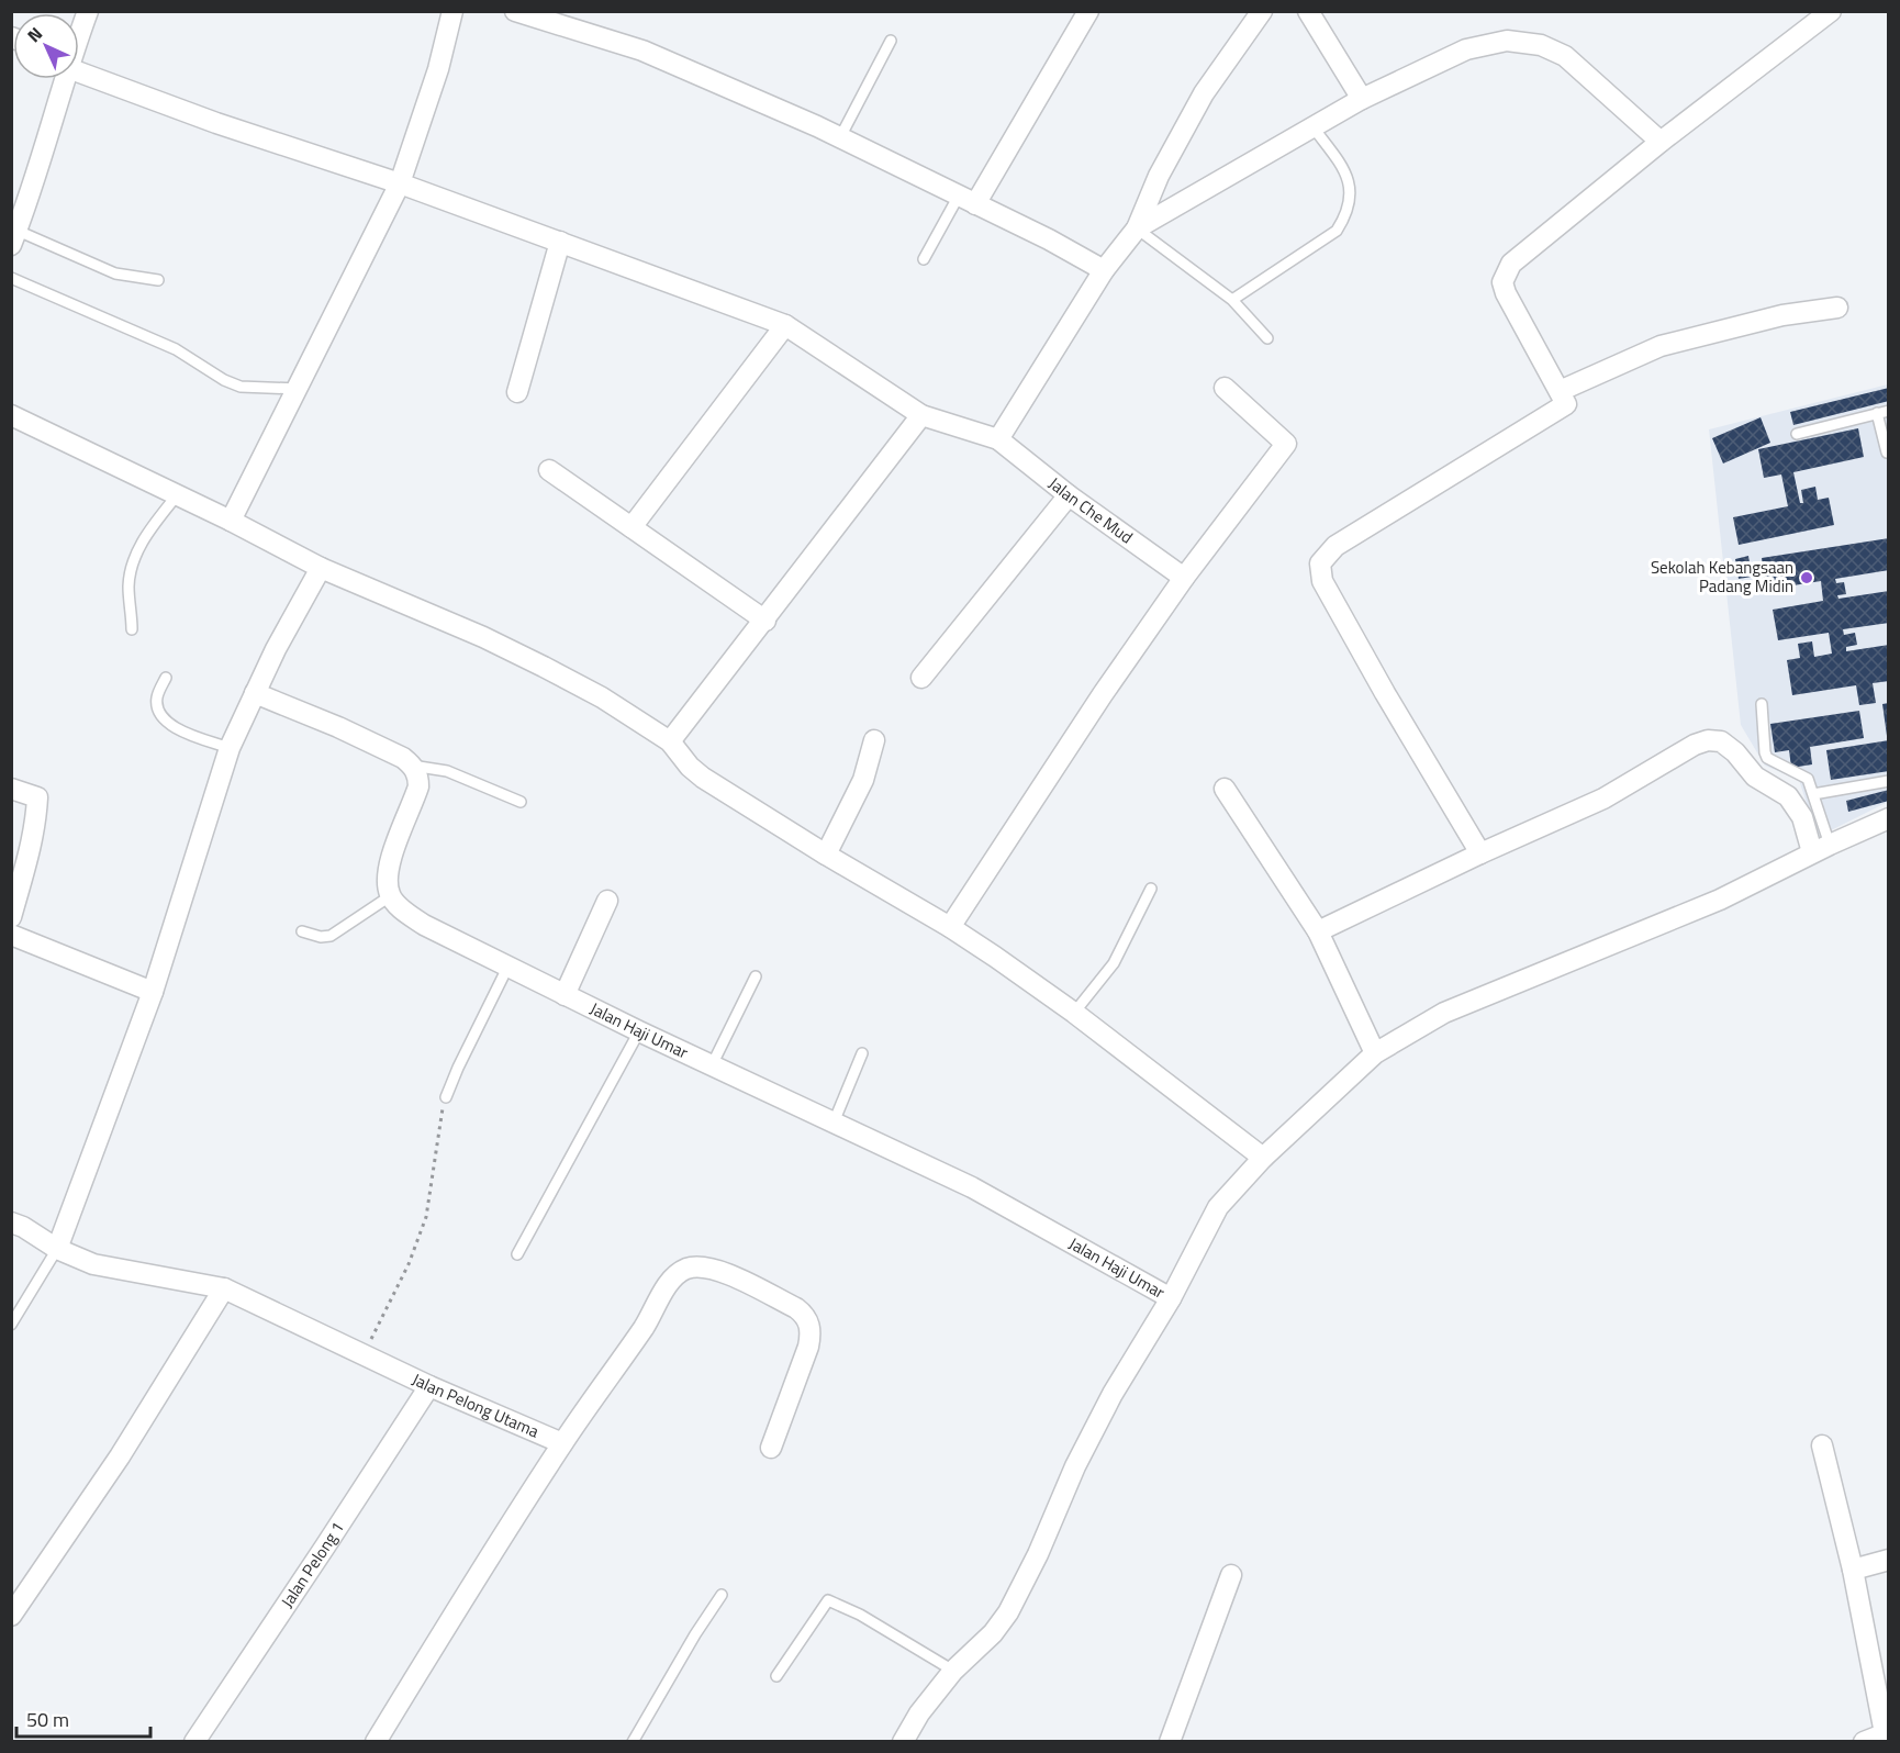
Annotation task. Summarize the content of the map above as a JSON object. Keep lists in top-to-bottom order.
{
  "streets": {
    "street": [
      "Jalan Che Mud",
      "Jalan Haji Umar",
      "Jalan Pelong Utama",
      "Jalan Pelong 1"
    ]
  },
  "crossings": [
    ["Jalan Pelong Utama", "Jalan Pelong 1"]
  ],
  "places": ["Sekolah Kebangsaan Padang Midin"],
  "scale_bar": "50 m",
  "north": "top left"
}
